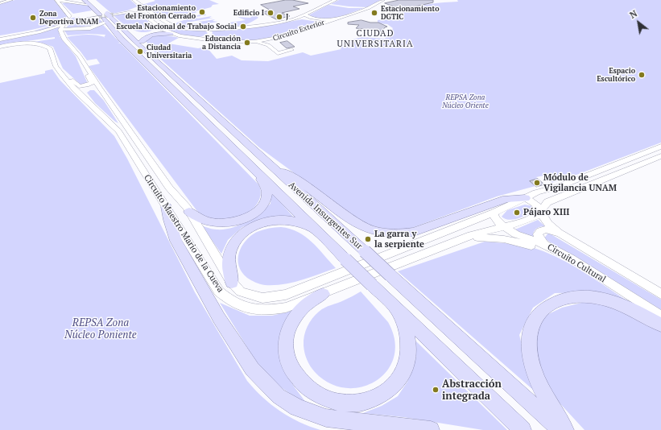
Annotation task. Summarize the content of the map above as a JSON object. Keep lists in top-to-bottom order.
{
  "streets": {
    "main road": ["Avenida Insurgentes Sur"],
    "street": ["Circuito Exterior", "Circuito Maestro Mario de la Cueva", "Circuito Cultural"]
  },
  "crossings": [
    ["Circuito Exterior", "Avenida Insurgentes Sur"],
    ["Circuito Maestro Mario de la Cueva", "Circuito Cultural"]
  ],
  "districts": ["CIUDAD UNIVERSITARIA"],
  "parks": ["REPSA Zona Núcleo Oriente", "REPSA Zona Núcleo Poniente"],
  "places": [
    "Estacionamiento del Frontón Cerrado",
    "Edificio I",
    "Estacionamiento DGTIC",
    "J",
    "Zona Deportiva UNAM",
    "Escuela Nacional de Trabajo Social",
    "Educación a Distancia",
    "Ciudad Universitaria",
    "Espacio Escultórico",
    "Módulo de Vigilancia UNAM",
    "Pájaro XIII",
    "La garra y la serpiente",
    "Abstracción integrada"
  ],
  "north": "top left"
}
